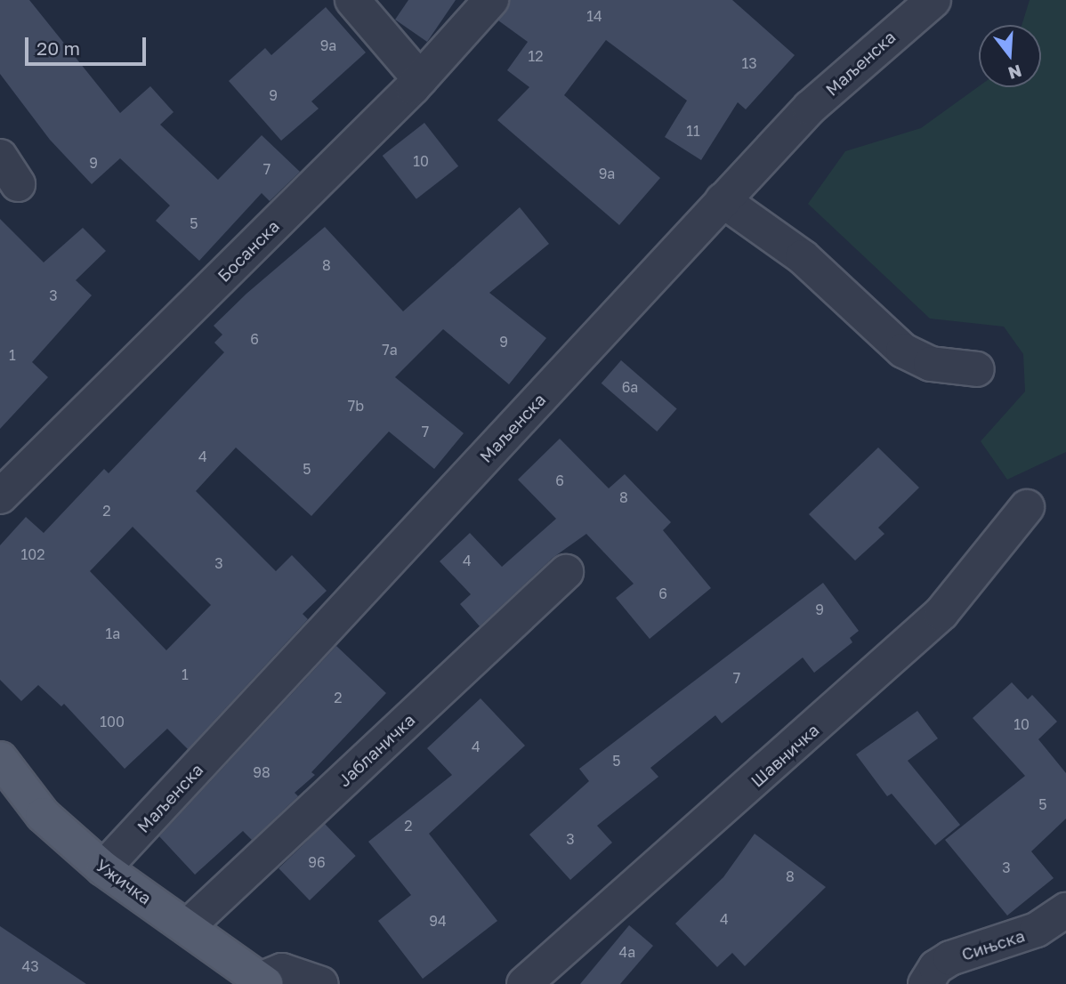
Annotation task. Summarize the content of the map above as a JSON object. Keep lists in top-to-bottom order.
{
  "streets": {
    "main road": ["Ужичка"],
    "street": [
      "Маљенска",
      "Босанска",
      "Јабланичка",
      "Шавничка",
      "Сињска"
    ]
  },
  "crossings": [
    ["Маљенска", "Ужичка"],
    ["Јабланичка", "Ужичка"]
  ],
  "house_numbers": [
    "14",
    "9a",
    "12",
    "13",
    "9",
    "11",
    "10",
    "9",
    "7",
    "9a",
    "5",
    "8",
    "3",
    "6",
    "9",
    "7a",
    "1",
    "6a",
    "7b",
    "7",
    "4",
    "5",
    "6",
    "8",
    "2",
    "102",
    "4",
    "3",
    "6",
    "9",
    "1a",
    "1",
    "7",
    "2",
    "100",
    "10",
    "4",
    "5",
    "98",
    "5",
    "2",
    "3",
    "96",
    "3",
    "8",
    "4",
    "94",
    "4a",
    "43"
  ],
  "scale_bar": "20 m",
  "north": "bottom"
}
